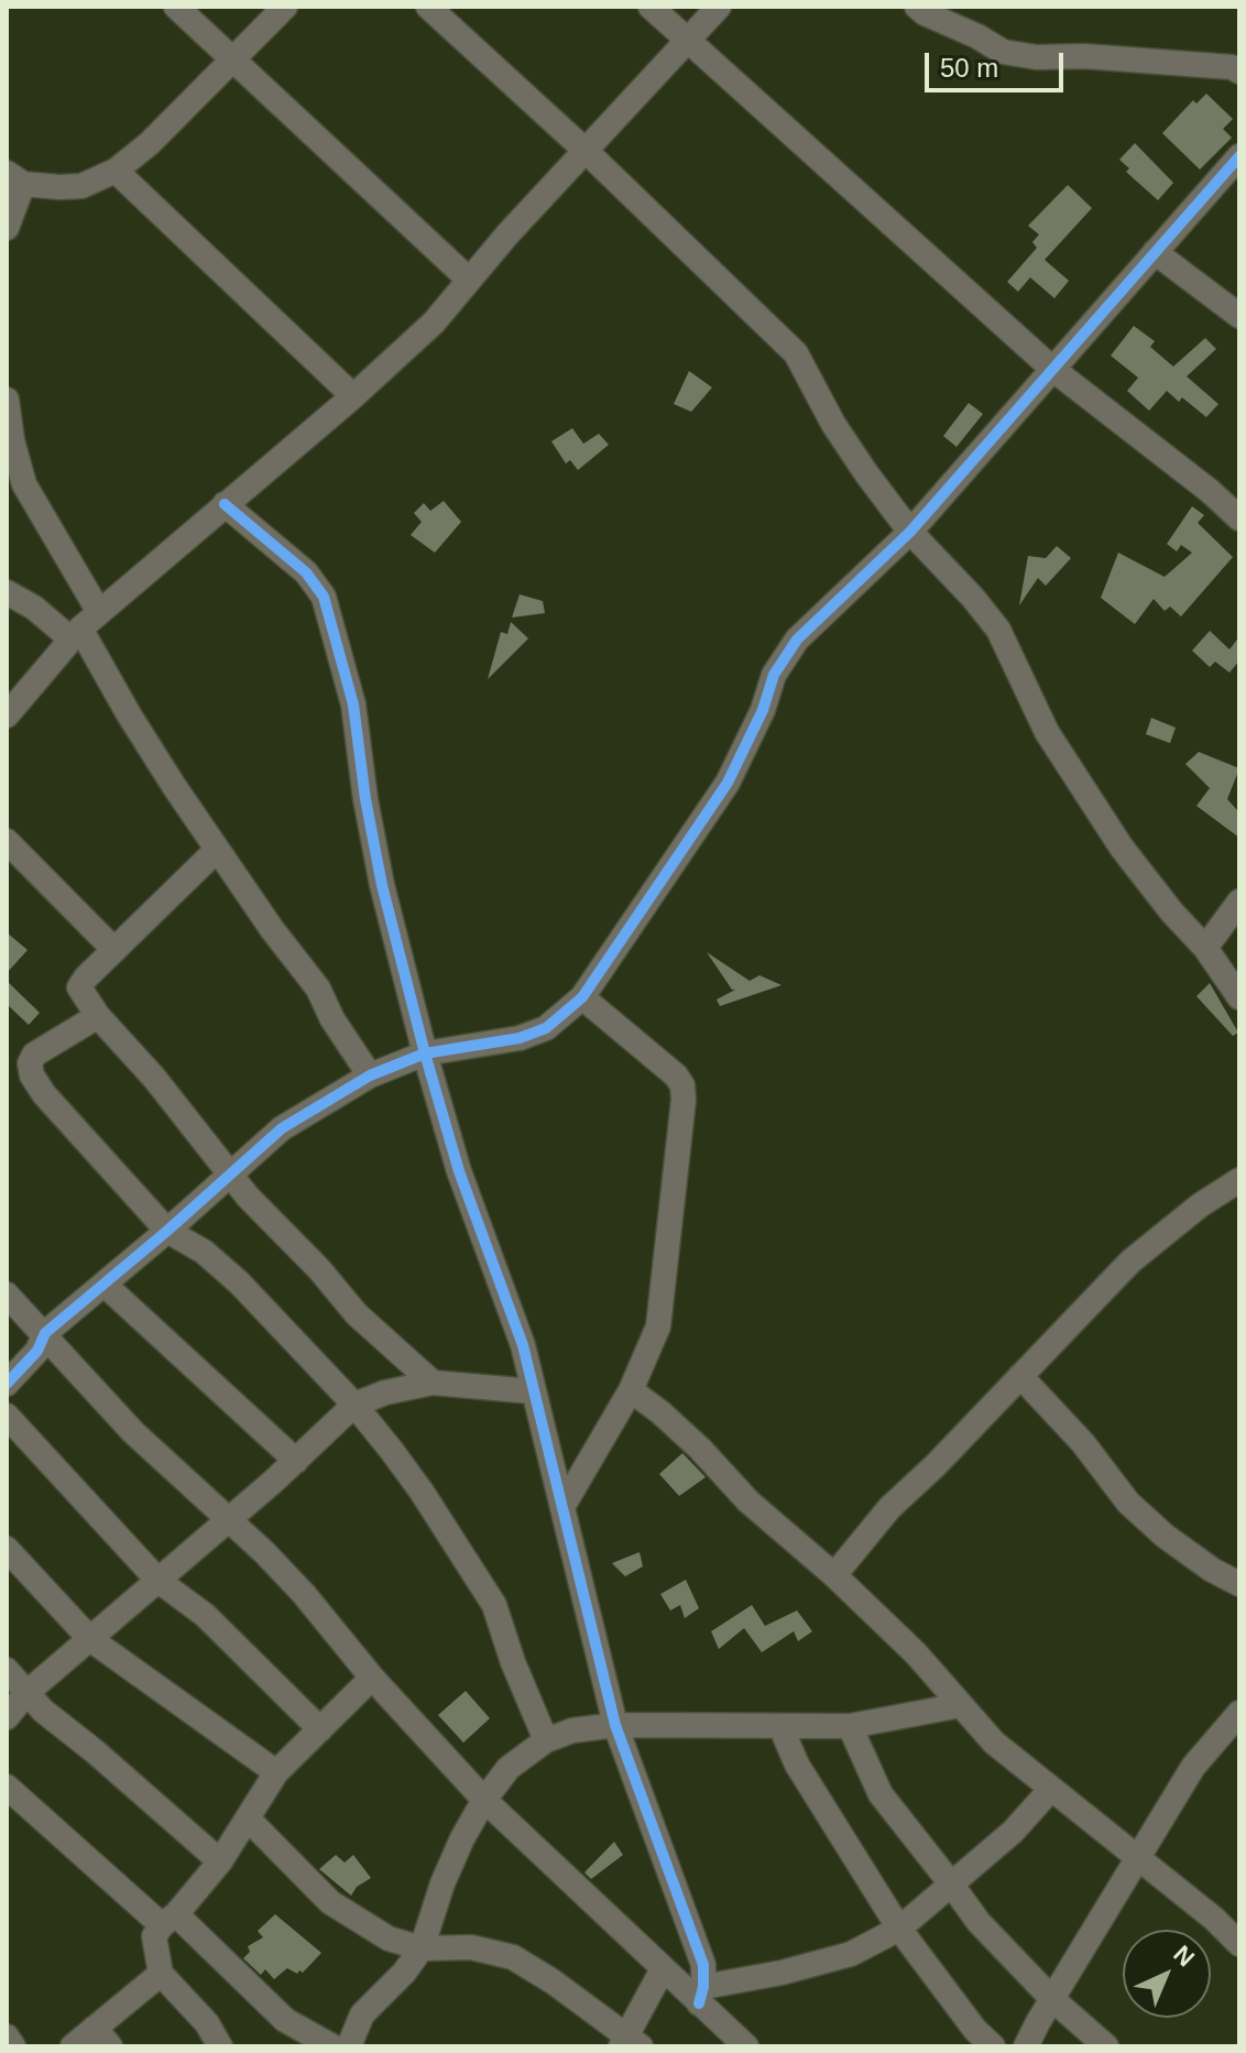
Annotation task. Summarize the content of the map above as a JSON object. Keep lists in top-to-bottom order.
{
  "scale_bar": "50 m",
  "north": "top right"
}
